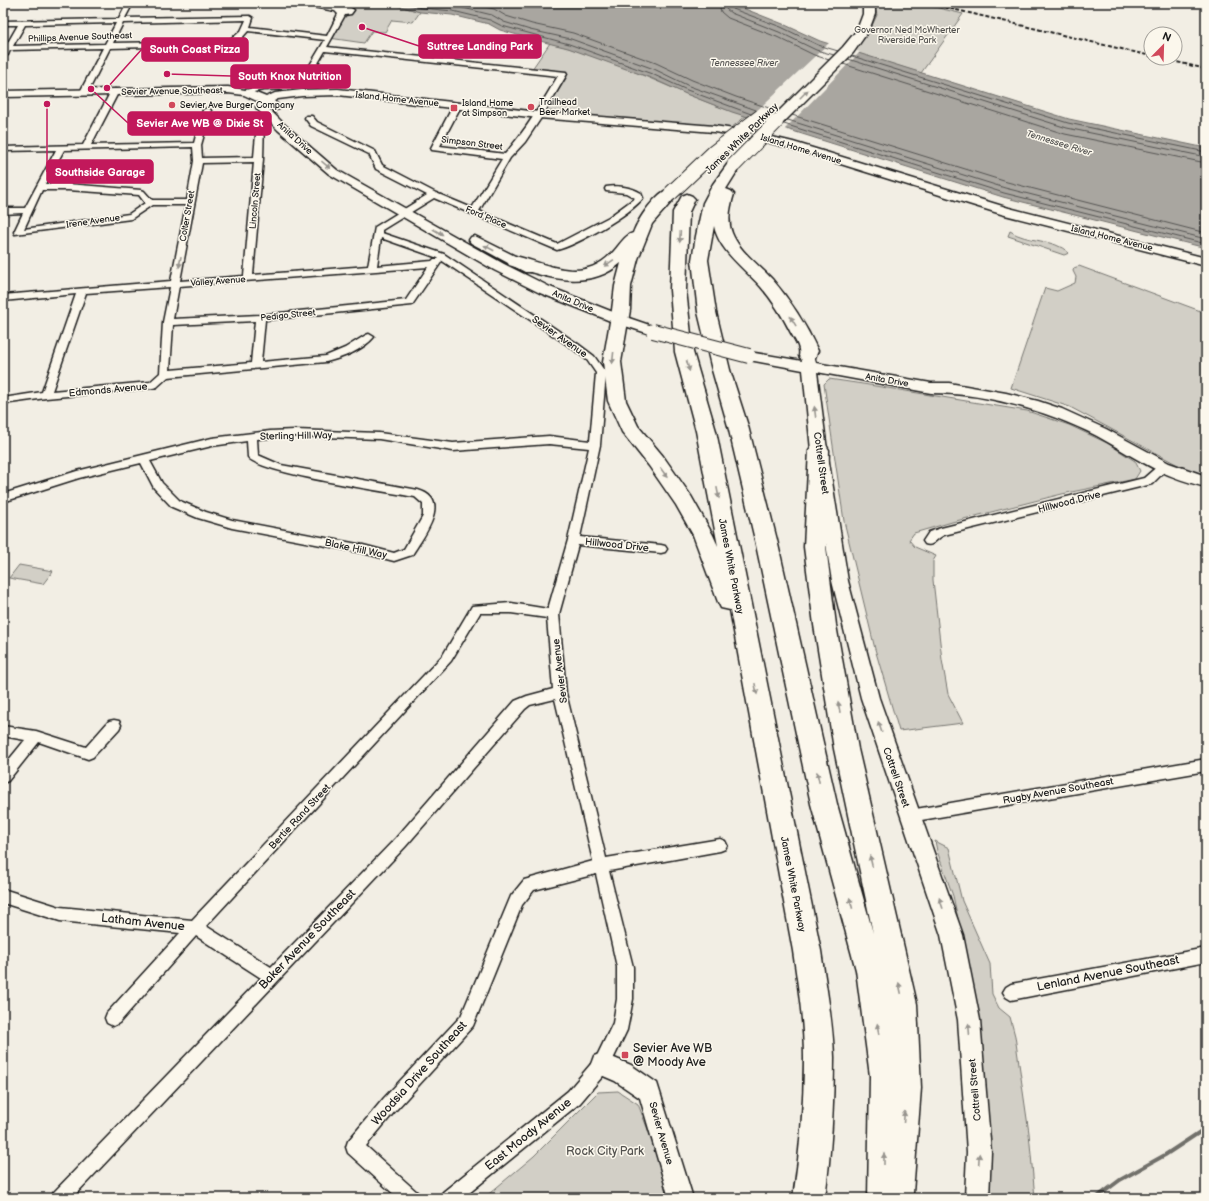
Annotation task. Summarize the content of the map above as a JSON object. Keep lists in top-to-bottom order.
{
  "streets": {
    "highway": ["James White Parkway"],
    "street": [
      "Phillips Avenue Southeast",
      "Sevier Avenue Southeast",
      "Island Home Avenue",
      "Anita Drive",
      "Simpson Street",
      "Lincoln Street",
      "Colter Street",
      "Ford Place",
      "Irene Avenue",
      "Valley Avenue",
      "Pedigo Street",
      "Sevier Avenue",
      "Edmonds Avenue",
      "Sterling Hill Way",
      "Cottrell Street",
      "Hillwood Drive",
      "Blake Hill Way",
      "Rugby Avenue Southeast",
      "Bertie Rand Street",
      "Latham Avenue",
      "Baker Avenue Southeast",
      "Lenland Avenue Southeast",
      "Woodsia Drive Southeast",
      "East Moody Avenue"
    ]
  },
  "crossings": [
    ["Sevier Avenue Southeast", "Island Home Avenue"],
    ["Sevier Avenue Southeast", "Anita Drive"],
    ["Island Home Avenue", "Anita Drive"],
    ["Island Home Avenue", "Simpson Street"],
    ["Anita Drive", "Cottrell Street"],
    ["Anita Drive", "Hillwood Drive"],
    ["Lincoln Street", "Valley Avenue"],
    ["Colter Street", "Irene Avenue"],
    ["Colter Street", "Valley Avenue"],
    ["Colter Street", "Pedigo Street"],
    ["Colter Street", "Edmonds Avenue"],
    ["Valley Avenue", "Pedigo Street"],
    ["Valley Avenue", "Sevier Avenue"],
    ["Pedigo Street", "Sevier Avenue"],
    ["Sevier Avenue", "Sterling Hill Way"],
    ["Sevier Avenue", "Hillwood Drive"],
    ["Sevier Avenue", "Bertie Rand Street"],
    ["Sevier Avenue", "Baker Avenue Southeast"],
    ["Sevier Avenue", "Woodsia Drive Southeast"],
    ["Sevier Avenue", "East Moody Avenue"],
    ["Sterling Hill Way", "Blake Hill Way"],
    ["Cottrell Street", "Rugby Avenue Southeast"],
    ["Bertie Rand Street", "Latham Avenue"],
    ["Latham Avenue", "Baker Avenue Southeast"]
  ],
  "one_way": ["Cottrell Street"],
  "water": ["Tennessee River"],
  "parks": ["Governor Ned McWherter Riverside Park", "Rock City Park"],
  "places": {
    "other": [
      "Suttree Landing Park",
      "South Knox Nutrition",
      "South Coast Pizza",
      "Sevier Ave WB @ Dixie St",
      "Southside Garage",
      "Sevier Ave Burger Company",
      "Trailhead Beer Market"
    ],
    "transit": ["Island Home at Simpson", "Sevier Ave WB @ Moody Ave"]
  },
  "north": "top right"
}
